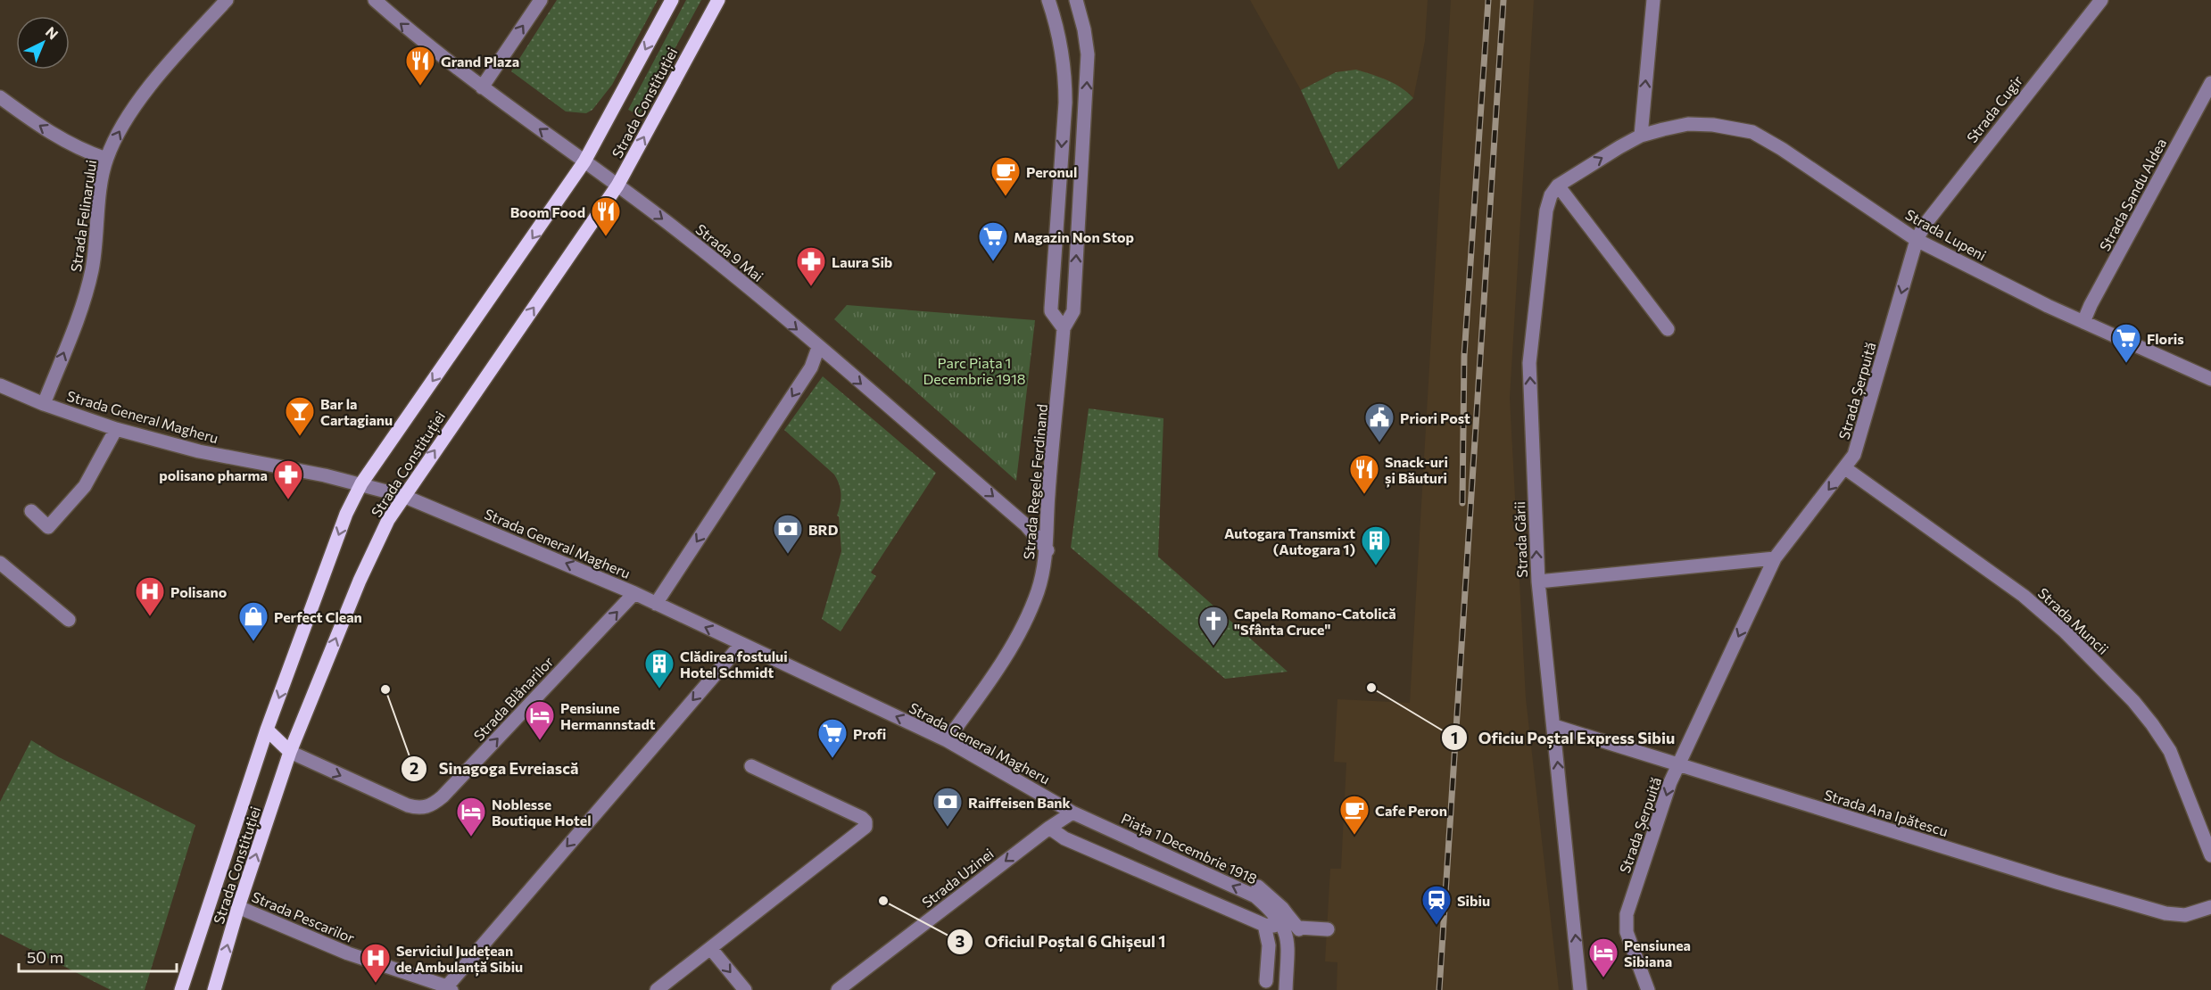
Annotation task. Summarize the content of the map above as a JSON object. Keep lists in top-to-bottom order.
{
  "streets": {
    "main road": ["Strada Constituției"],
    "street": [
      "Strada Cugir",
      "Strada Sandu Aldea",
      "Strada Felinarului",
      "Strada Lupeni",
      "Strada 9 Mai",
      "Strada Șerpuită",
      "Strada General Magheru",
      "Strada Regele Ferdinand",
      "Strada Gării",
      "Strada Muncii",
      "Strada Blănarilor",
      "Strada Ana Ipătescu",
      "Piața 1 Decembrie 1918",
      "Strada Uzinei",
      "Strada Pescarilor"
    ]
  },
  "crossings": [
    ["Strada Constituției", "Strada 9 Mai"],
    ["Strada Constituției", "Strada General Magheru"],
    ["Strada Constituției", "Strada Blănarilor"],
    ["Strada Constituției", "Strada Pescarilor"],
    ["Strada Cugir", "Strada Lupeni"],
    ["Strada Cugir", "Strada Șerpuită"],
    ["Strada Sandu Aldea", "Strada Lupeni"],
    ["Strada Felinarului", "Strada General Magheru"],
    ["Strada Lupeni", "Strada Șerpuită"],
    ["Strada 9 Mai", "Strada Regele Ferdinand"],
    ["Strada Șerpuită", "Strada Muncii"],
    ["Strada Șerpuită", "Strada Ana Ipătescu"],
    ["Strada General Magheru", "Strada Regele Ferdinand"],
    ["Strada General Magheru", "Strada Blănarilor"],
    ["Strada General Magheru", "Piața 1 Decembrie 1918"],
    ["Strada General Magheru", "Strada Uzinei"],
    ["Strada General Magheru", "Strada Pescarilor"],
    ["Strada Gării", "Strada Ana Ipătescu"],
    ["Piața 1 Decembrie 1918", "Strada Uzinei"]
  ],
  "one_way": [
    "Strada Felinarului",
    "Strada Șerpuită",
    "Strada General Magheru",
    "Strada Gării",
    "Strada Blănarilor",
    "Strada Uzinei",
    "Strada Pescarilor"
  ],
  "parks": ["Parc Piața 1 Decembrie 1918"],
  "places": {
    "restaurant": ["Grand Plaza", "Boom Food", "Snack-uri și Băuturi"],
    "cafe": ["Peronul", "Cafe Peron"],
    "supermarket": ["Magazin Non Stop", "Floris", "Profi"],
    "pharmacy": ["Laura Sib", "polisano pharma"],
    "bar": ["Bar la Cartagianu"],
    "public building": ["Priori Post"],
    "bank": ["BRD", "Raiffeisen Bank"],
    "building": ["Autogara Transmixt (Autogara 1)", "Clădirea fostului Hotel Schmidt"],
    "hospital": ["Polisano", "Serviciul Județean de Ambulanță Sibiu"],
    "shop": ["Perfect Clean"],
    "church": ["Capela Romano-Catolică \"Sfânta Cruce\""],
    "other": ["Oficiu Poștal Express Sibiu", "Sinagoga Evreiască", "Oficiul Poștal 6 Ghișeul 1"],
    "hotel": ["Pensiune Hermannstadt", "Noblesse Boutique Hotel", "Pensiunea Sibiana"],
    "station": ["Sibiu"]
  },
  "scale_bar": "50 m",
  "north": "top right"
}
